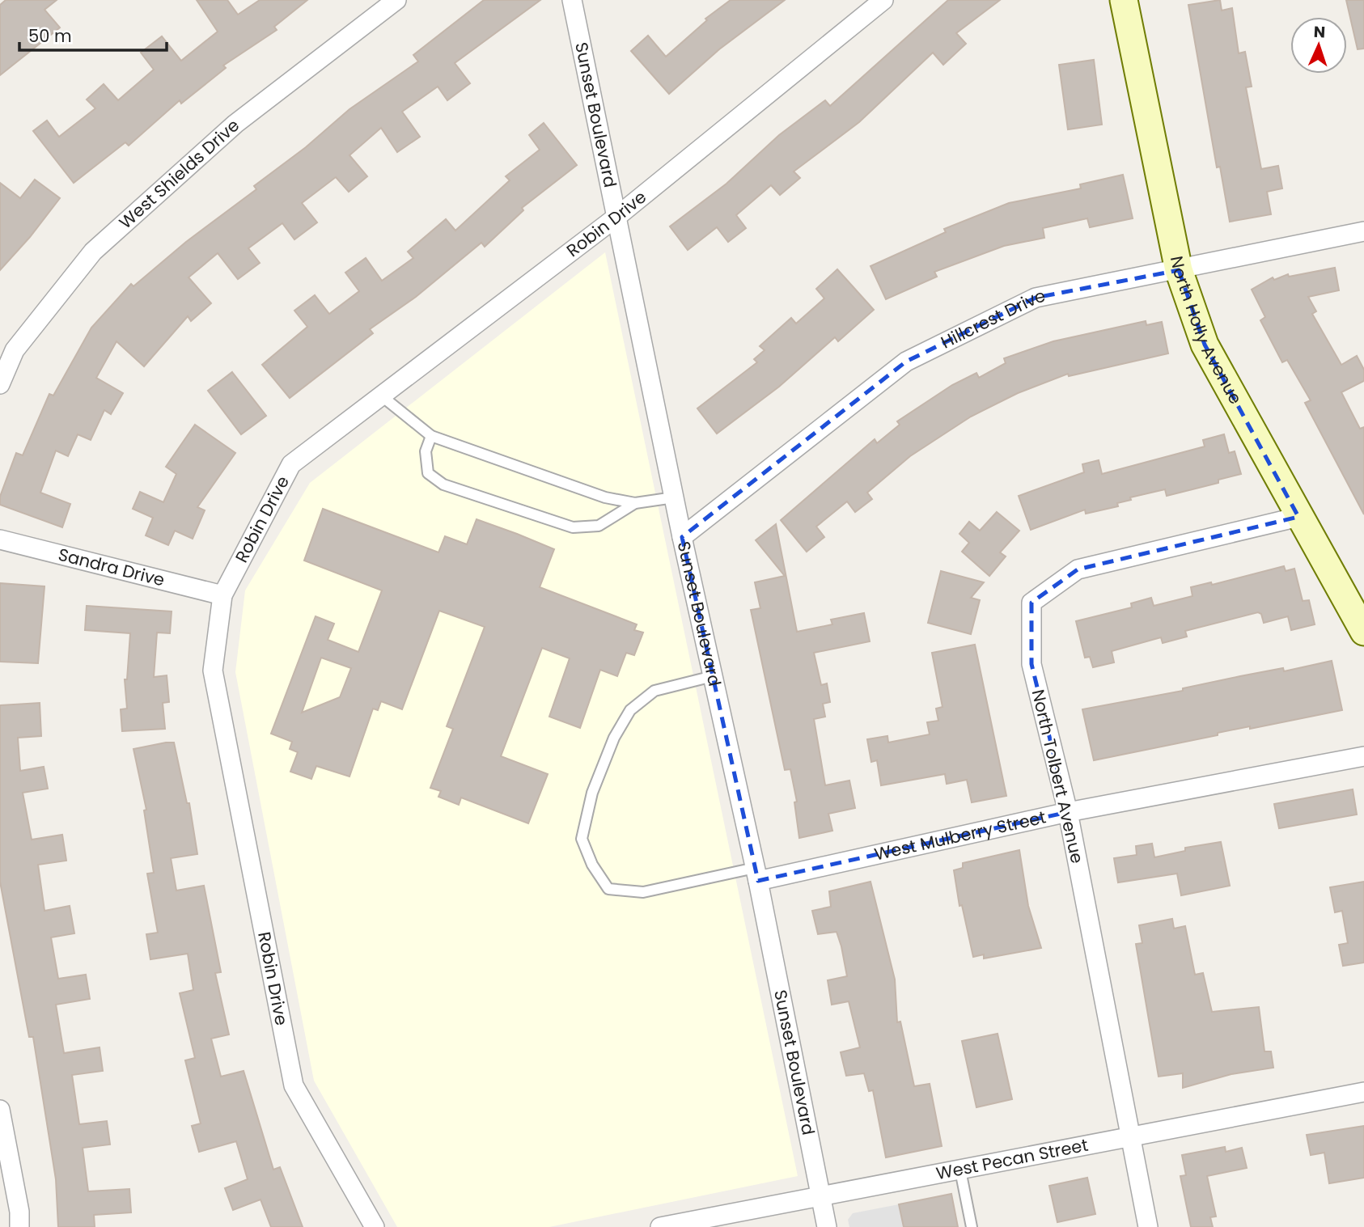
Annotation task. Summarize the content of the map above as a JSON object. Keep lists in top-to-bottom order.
{
  "streets": {
    "street": [
      "Sunset Boulevard",
      "West Shields Drive",
      "Robin Drive",
      "Hillcrest Drive",
      "North Holly Avenue",
      "Sandra Drive",
      "North Tolbert Avenue",
      "West Mulberry Street",
      "West Pecan Street"
    ]
  },
  "crossings": [
    ["Sunset Boulevard", "Robin Drive"],
    ["Sunset Boulevard", "Hillcrest Drive"],
    ["Sunset Boulevard", "West Mulberry Street"],
    ["Sunset Boulevard", "West Pecan Street"],
    ["Robin Drive", "Sandra Drive"],
    ["Hillcrest Drive", "North Holly Avenue"],
    ["North Holly Avenue", "North Tolbert Avenue"],
    ["North Tolbert Avenue", "West Mulberry Street"],
    ["North Tolbert Avenue", "West Pecan Street"]
  ],
  "scale_bar": "50 m",
  "north": "top"
}
